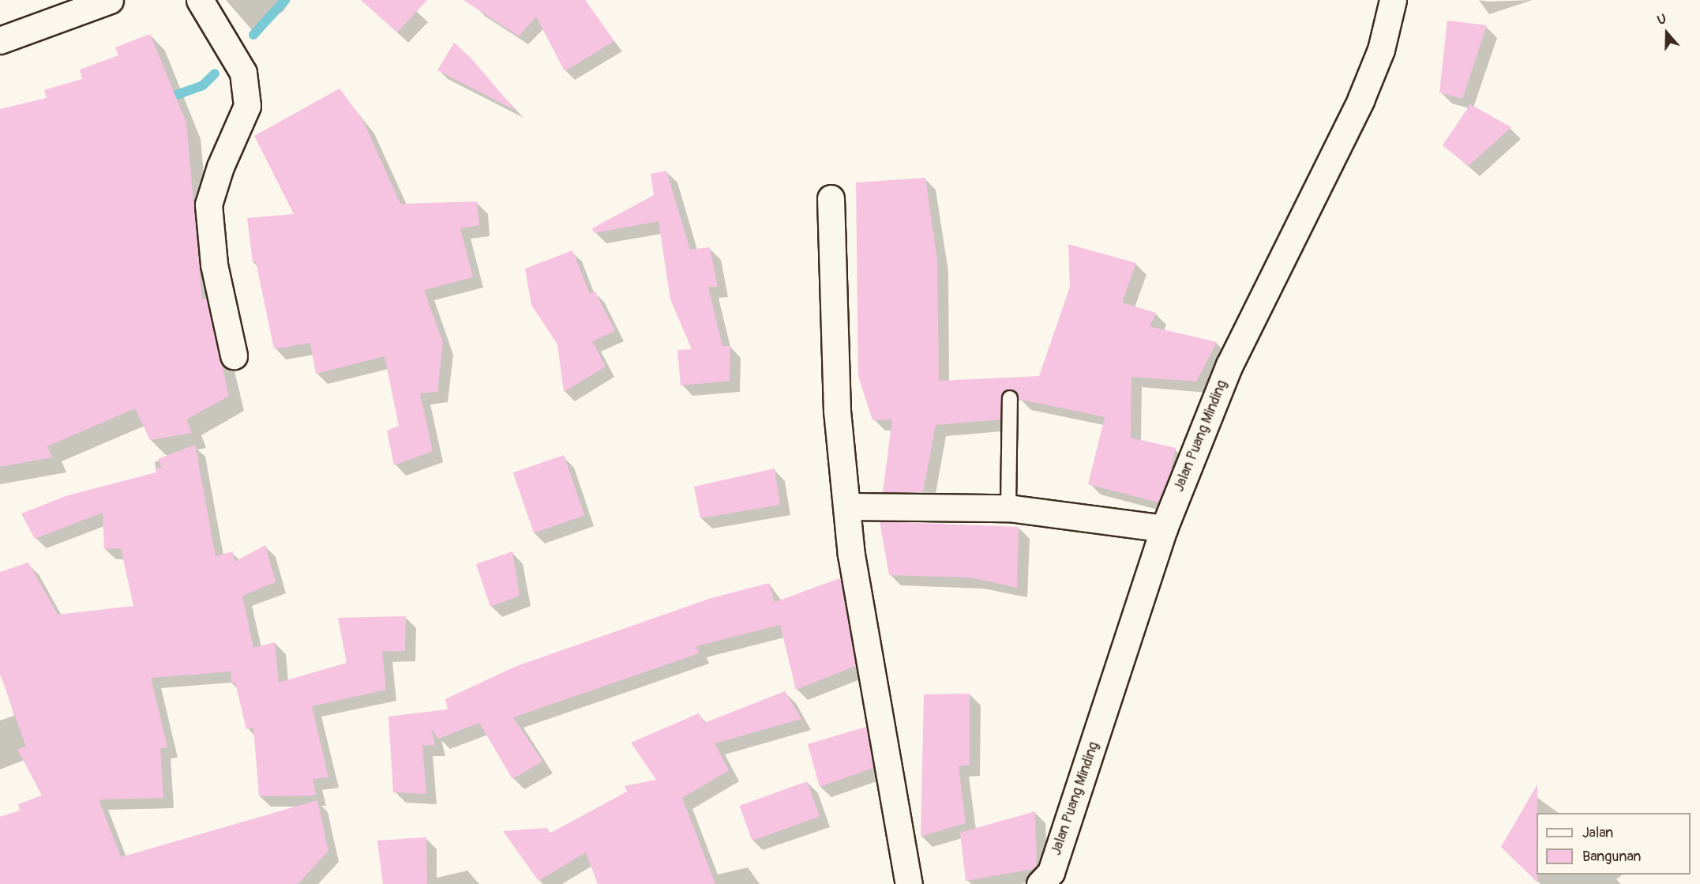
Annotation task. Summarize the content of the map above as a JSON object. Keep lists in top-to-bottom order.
{
  "streets": {
    "street": ["Jalan Puang Minding"]
  },
  "legend": ["Jalan", "Bangunan"],
  "north": "top"
}
